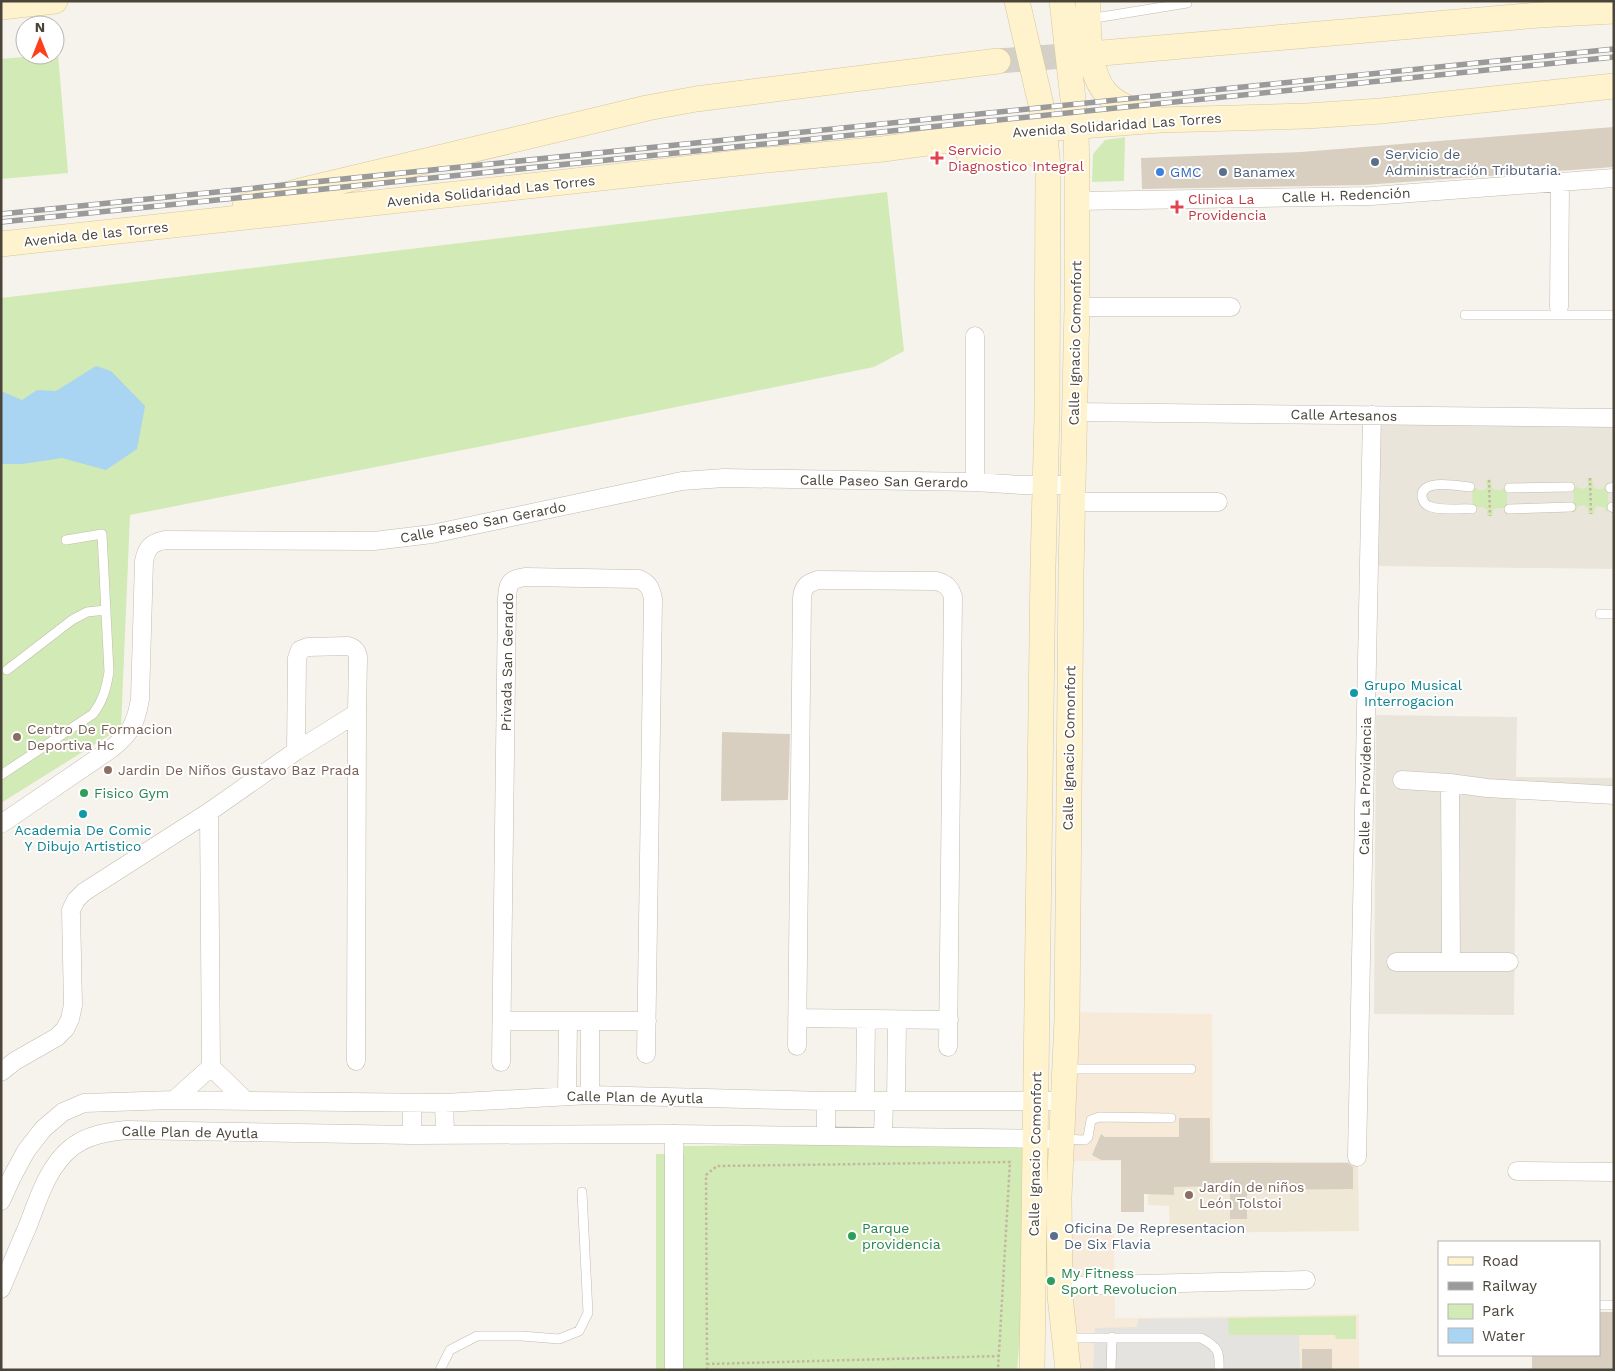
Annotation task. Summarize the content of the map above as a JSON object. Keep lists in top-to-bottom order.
{
  "streets": {
    "main road": ["Avenida Solidaridad Las Torres", "Avenida de las Torres", "Calle Ignacio Comonfort"],
    "street": [
      "Calle H. Redención",
      "Calle Artesanos",
      "Calle Paseo San Gerardo",
      "Privada San Gerardo",
      "Calle La Providencia",
      "Calle Plan de Ayutla"
    ]
  },
  "crossings": [
    ["Avenida Solidaridad Las Torres", "Avenida de las Torres"],
    ["Avenida Solidaridad Las Torres", "Calle Ignacio Comonfort"],
    ["Calle H. Redención", "Calle Ignacio Comonfort"],
    ["Calle Ignacio Comonfort", "Calle Artesanos"],
    ["Calle Ignacio Comonfort", "Calle Paseo San Gerardo"],
    ["Calle Ignacio Comonfort", "Calle Plan de Ayutla"],
    ["Calle Artesanos", "Calle La Providencia"]
  ],
  "places": {
    "health": ["Servicio Diagnostico Integral", "Clinica La Providencia"],
    "other": [
      "Servicio de Administración Tributaria.",
      "GMC",
      "Banamex",
      "Grupo Musical Interrogacion",
      "Centro De Formacion Deportiva Hc",
      "Jardin De Niños Gustavo Baz Prada",
      "Fisico Gym",
      "Academia De Comic Y Dibujo Artistico",
      "Jardín de niños León Tolstoi",
      "Parque providencia",
      "Oficina De Representacion De Six Flavia",
      "My Fitness Sport Revolucion"
    ]
  },
  "legend": [
    "Road",
    "Railway",
    "Park",
    "Water"
  ],
  "north": "top"
}
